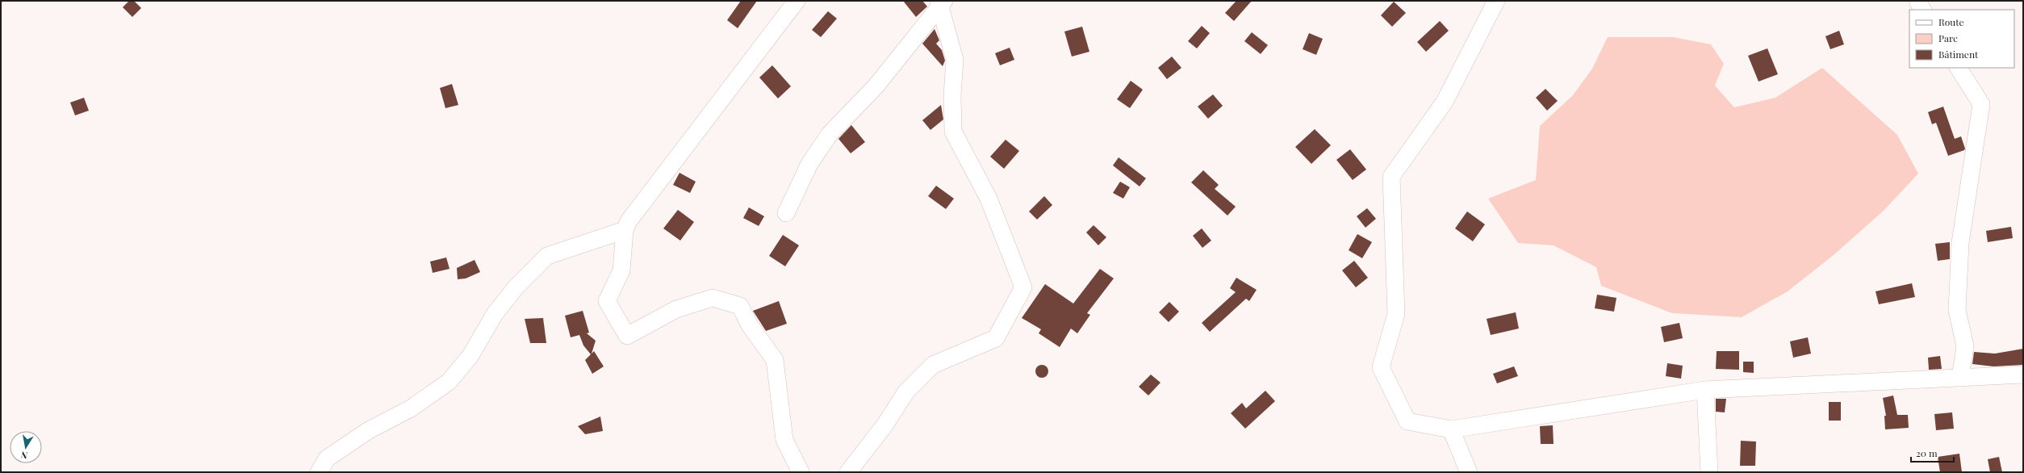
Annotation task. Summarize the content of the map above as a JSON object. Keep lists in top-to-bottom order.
{
  "legend": ["Route", "Parc", "Bâtiment"],
  "scale_bar": "20 m",
  "north": "bottom"
}
